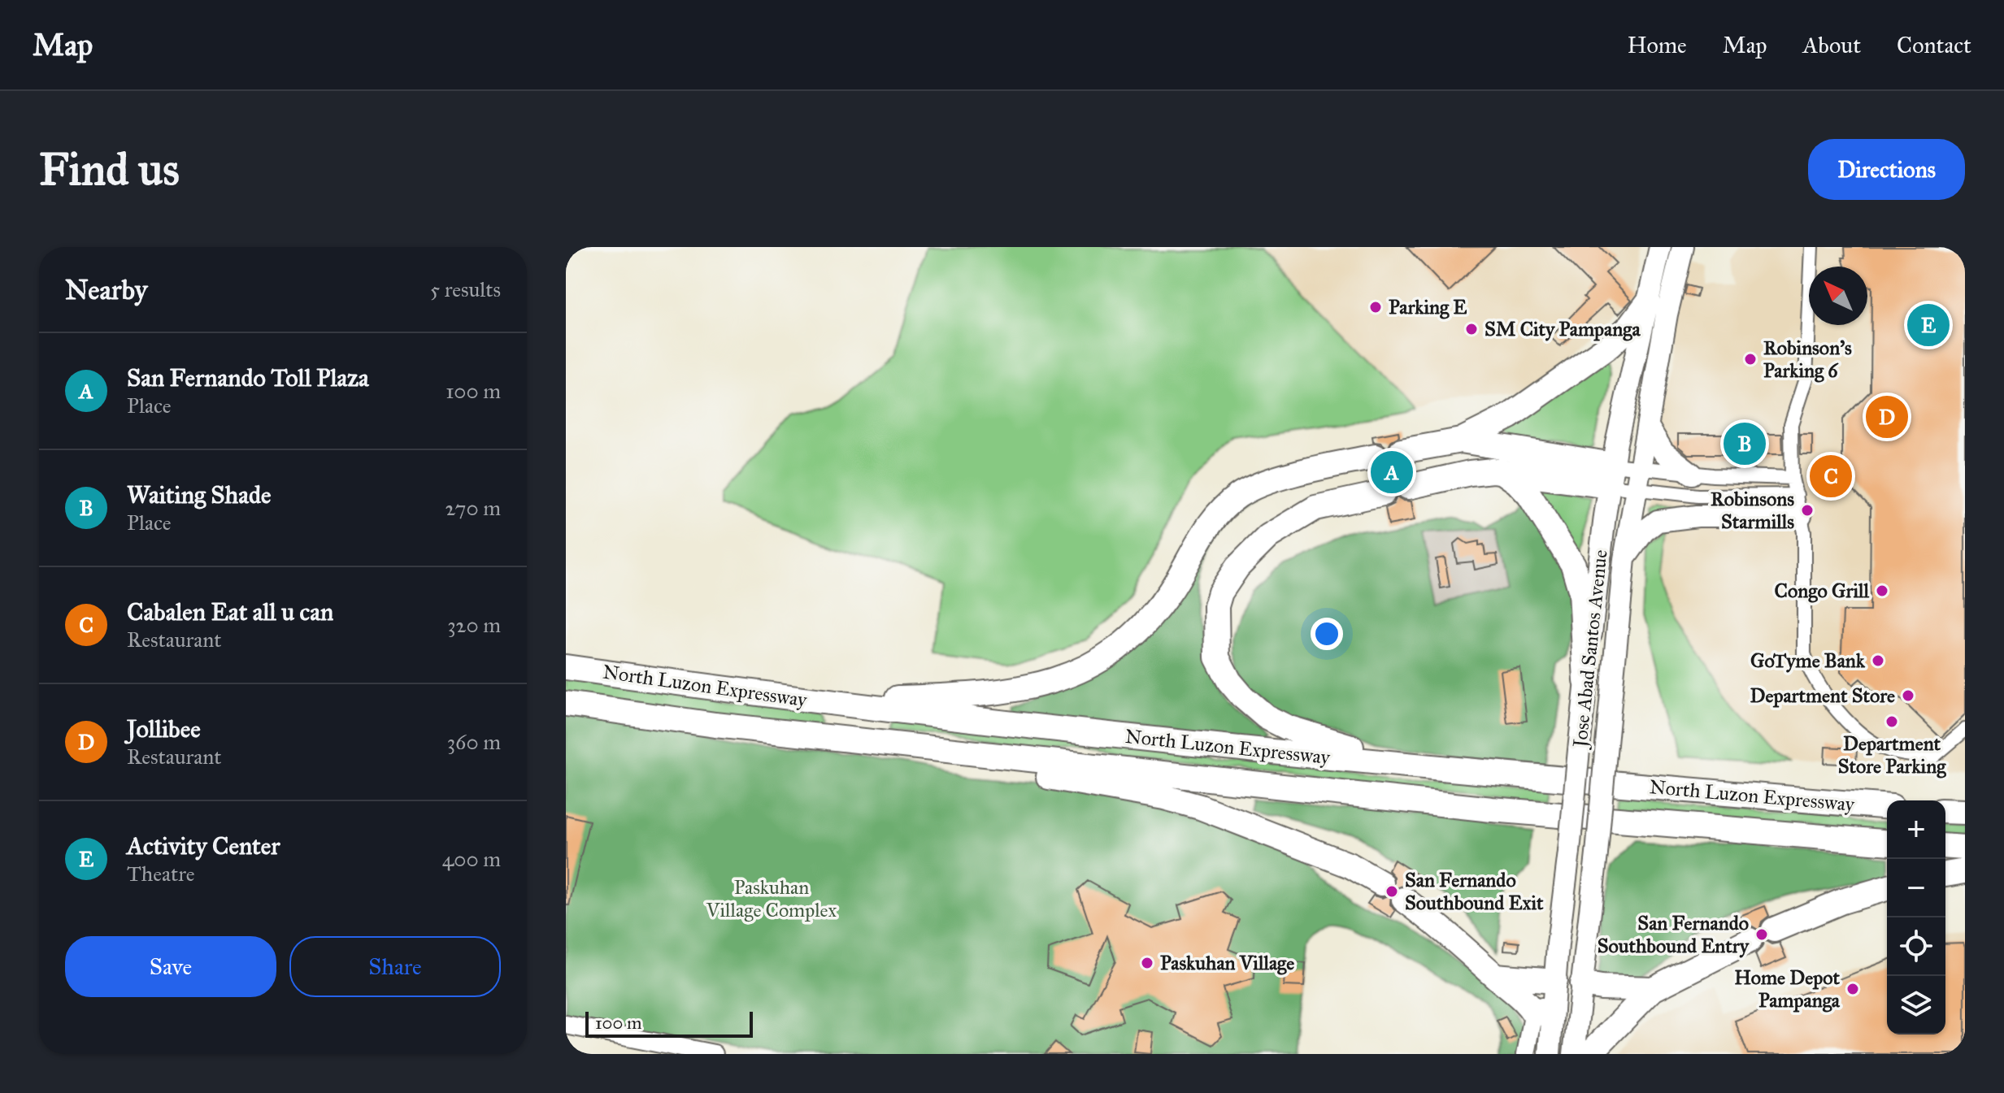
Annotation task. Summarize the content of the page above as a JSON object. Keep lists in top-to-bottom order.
{
  "streets": {
    "highway": ["Jose Abad Santos Avenue", "North Luzon Expressway"]
  },
  "parks": ["Paskuhan Village Complex"],
  "places": [
    "Parking E",
    "SM City Pampanga",
    "Robinson's Parking 6",
    "Robinsons Starmills",
    "Congo Grill",
    "GoTyme Bank",
    "Department Store",
    "Department Store Parking",
    "San Fernando Southbound Exit",
    "San Fernando Southbound Entry",
    "Paskuhan Village",
    "Home Depot Pampanga"
  ],
  "scale_bar": "100 m",
  "north": "top left",
  "page": {
    "header": "Map",
    "nav": [
      "Home",
      "Map",
      "About",
      "Contact"
    ],
    "buttons": [
      "Directions",
      ["Save", "Share"]
    ],
    "title": "Find us",
    "heading": ["Nearby", "5 results"],
    "pins": [
      "E",
      "D",
      "B",
      "A",
      "C"
    ],
    "list": [
      {
        "mark": "A",
        "name": "San Fernando Toll Plaza",
        "note": "Place",
        "value": "100 m"
      },
      {
        "mark": "B",
        "name": "Waiting Shade",
        "note": "Place",
        "value": "270 m"
      },
      {
        "mark": "C",
        "name": "Cabalen Eat all u can",
        "note": "Restaurant",
        "value": "320 m"
      },
      {
        "mark": "D",
        "name": "Jollibee",
        "note": "Restaurant",
        "value": "360 m"
      },
      {
        "mark": "E",
        "name": "Activity Center",
        "note": "Theatre",
        "value": "400 m"
      }
    ],
    "map_buttons": ["+", "−"],
    "scale": "100 m"
  }
}
